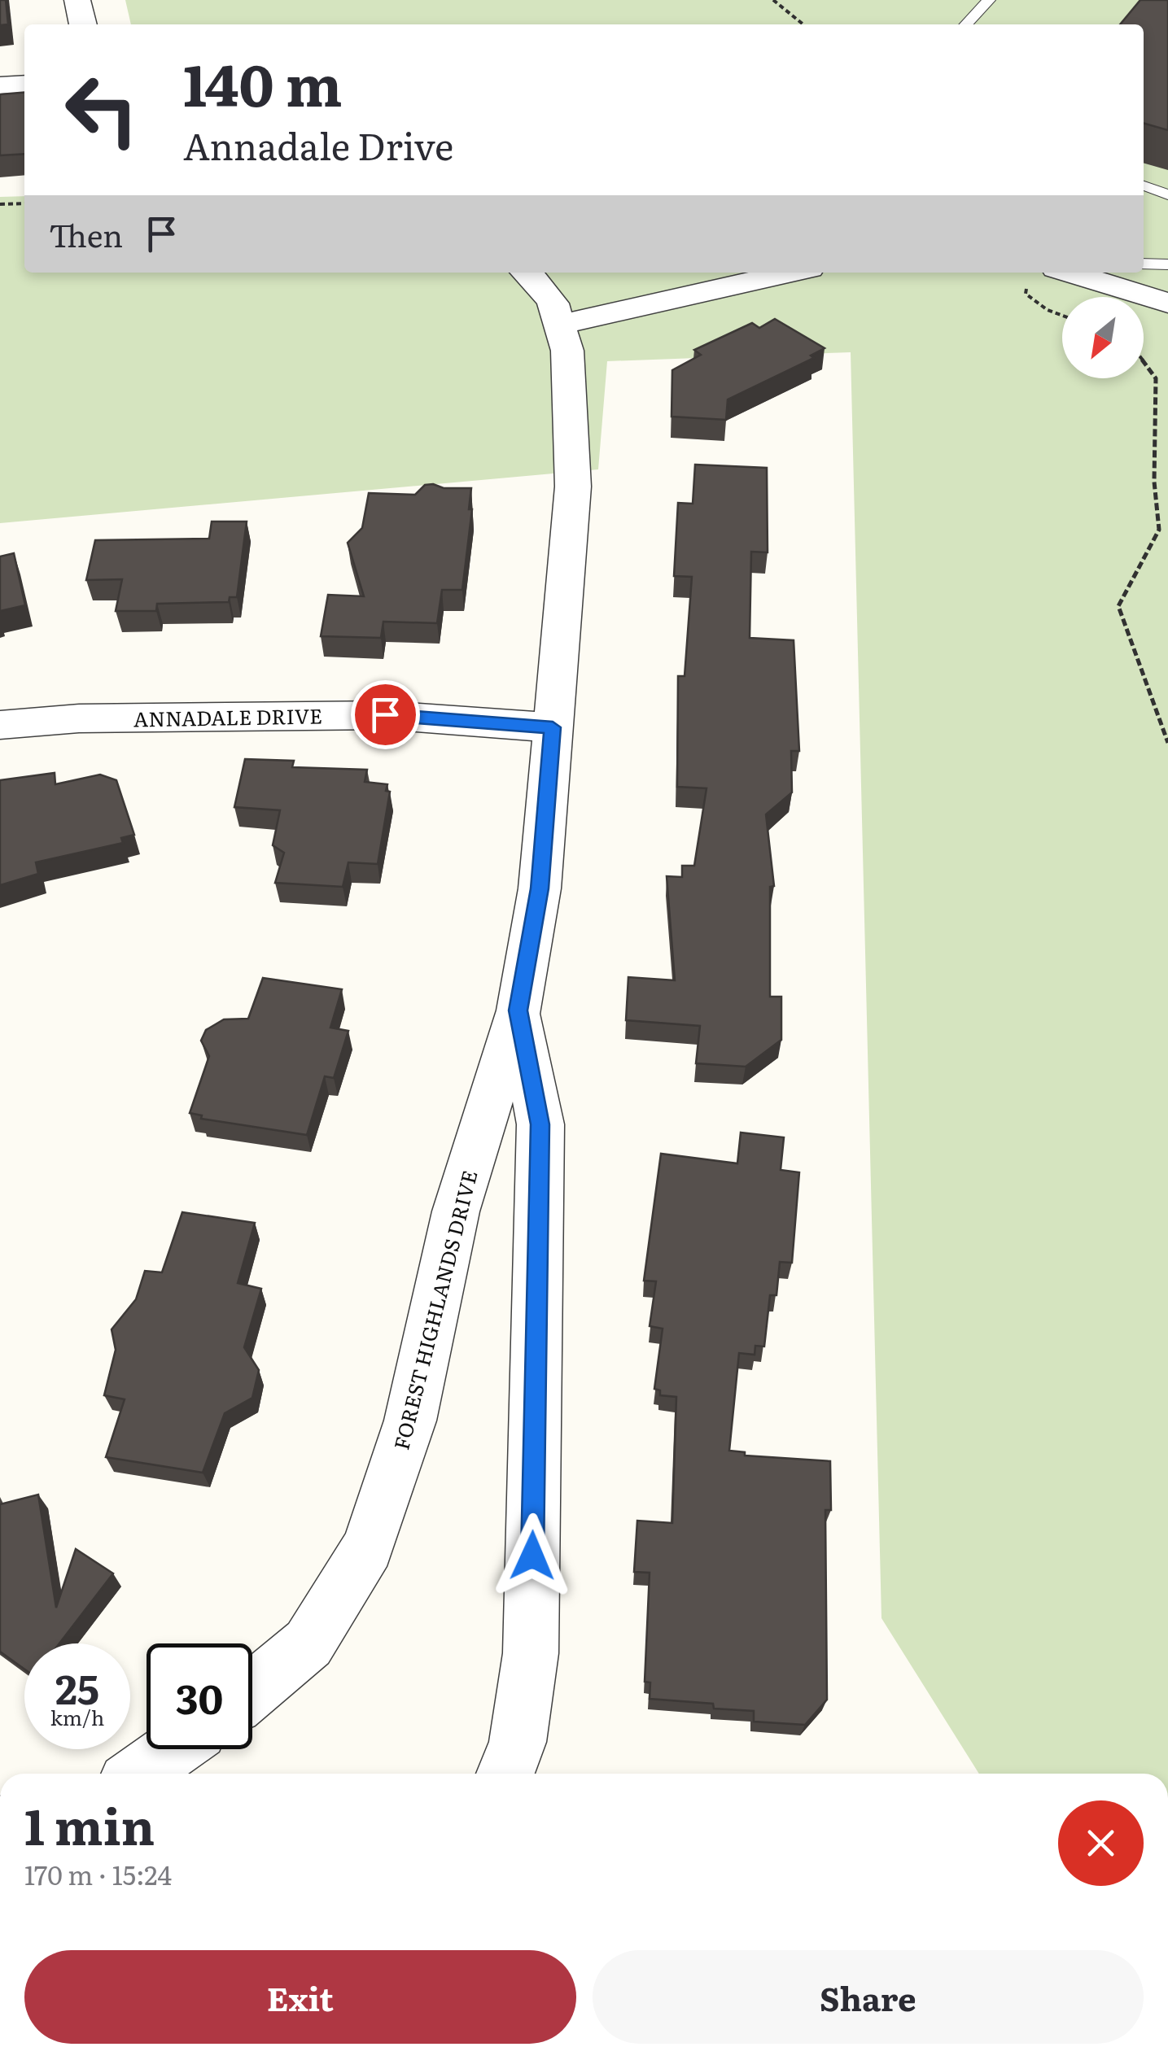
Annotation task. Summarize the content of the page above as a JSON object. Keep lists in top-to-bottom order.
{
  "streets": {
    "street": ["ANNADALE DRIVE", "FOREST HIGHLANDS DRIVE"]
  },
  "crossings": [
    ["ANNADALE DRIVE", "FOREST HIGHLANDS DRIVE"]
  ],
  "north": "bottom left",
  "page": {
    "turn": ["140 m", "Annadale Drive"],
    "then": "Then",
    "speed": "25 km/h",
    "limit": "30",
    "heading": ["1 min", "170 m · 15:24"],
    "buttons": ["Exit", "Share"]
  }
}
